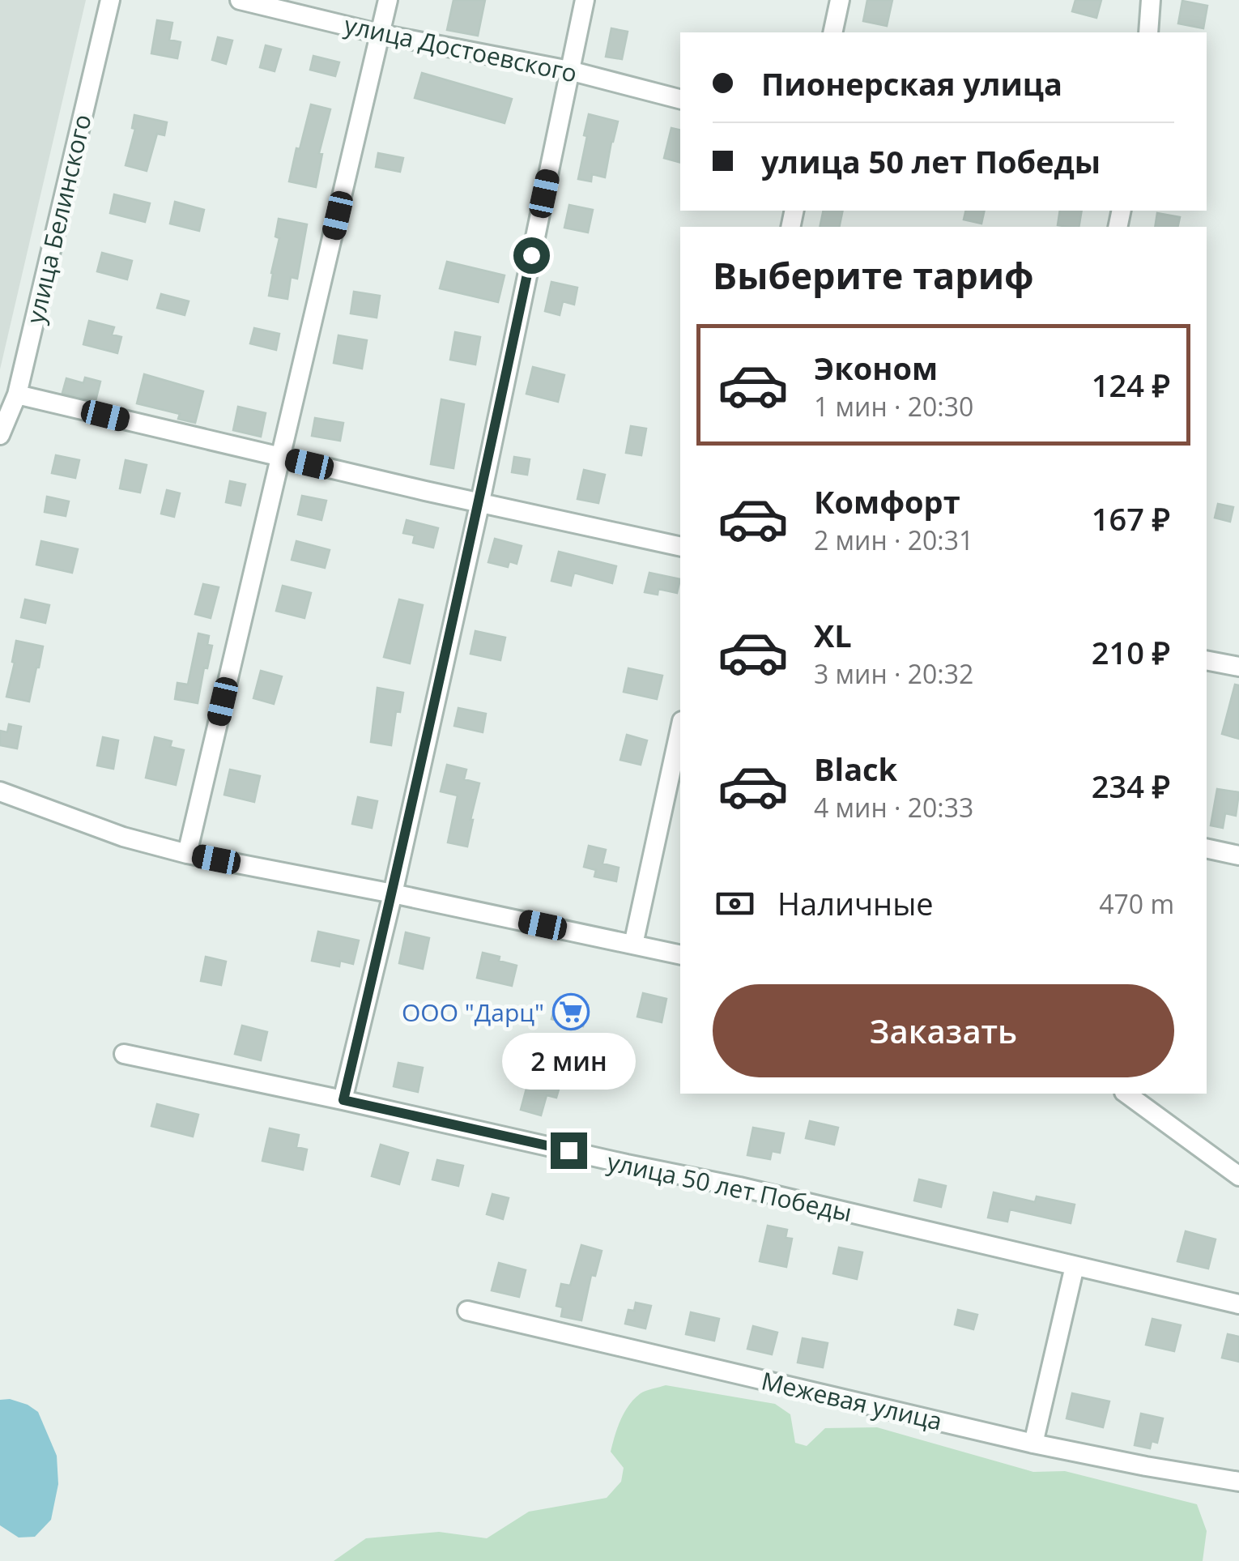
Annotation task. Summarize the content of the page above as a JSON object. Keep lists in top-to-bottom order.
{
  "streets": {
    "street": [
      "улица Достоевского",
      "улица Белинского",
      "улица 50 лет Победы",
      "Межевая улица"
    ]
  },
  "places": {
    "supermarket": ["ООО \"Дарц\""]
  },
  "page": {
    "banner": ["Пионерская улица", "улица 50 лет Победы"],
    "heading": "Выберите тариф",
    "list": [
      {
        "name": "Эконом",
        "note": "1 мин · 20:30",
        "value": "124 ₽"
      },
      {
        "name": "Комфорт",
        "note": "2 мин · 20:31",
        "value": "167 ₽"
      },
      {
        "name": "XL",
        "note": "3 мин · 20:32",
        "value": "210 ₽"
      },
      {
        "name": "Black",
        "note": "4 мин · 20:33",
        "value": "234 ₽"
      }
    ],
    "pay": ["Наличные", "470 m"],
    "buttons": "Заказать",
    "bubble": "2 мин"
  }
}
